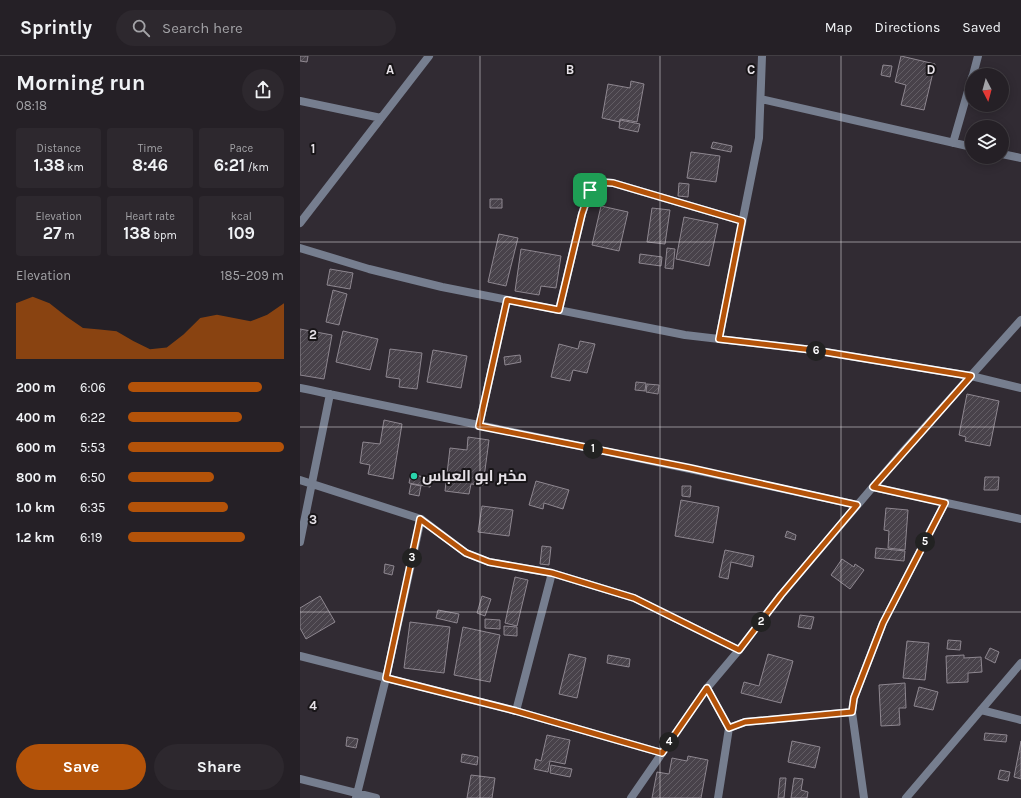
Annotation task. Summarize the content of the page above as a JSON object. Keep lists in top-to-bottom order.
{
  "places": ["مخبر ابو العباس"],
  "north": "bottom",
  "page": {
    "header": "Sprintly",
    "search": "Search here",
    "nav": ["Map", "Directions", "Saved"],
    "heading": ["Morning run", "08:18"],
    "stats": [
      ["Distance", "1.38 km"],
      ["Time", "8:46"],
      ["Pace", "6:21 /km"],
      ["Elevation", "27 m"],
      ["Heart rate", "138 bpm"],
      ["kcal", "109"]
    ],
    "chart": ["Elevation", "185–209 m"],
    "pins": [
      "6",
      "1",
      "5",
      "3",
      "2",
      "4"
    ],
    "list": [
      {
        "name": "200 m",
        "note": "6:06"
      },
      {
        "name": "400 m",
        "note": "6:22"
      },
      {
        "name": "600 m",
        "note": "5:53"
      },
      {
        "name": "800 m",
        "note": "6:50"
      },
      {
        "name": "1.0 km",
        "note": "6:35"
      },
      {
        "name": "1.2 km",
        "note": "6:19"
      }
    ],
    "buttons": ["Save", "Share"]
  },
  "grid": {
    "columns": [
      "A",
      "B",
      "C",
      "D"
    ],
    "rows": [
      "1",
      "2",
      "3",
      "4"
    ]
  }
}
